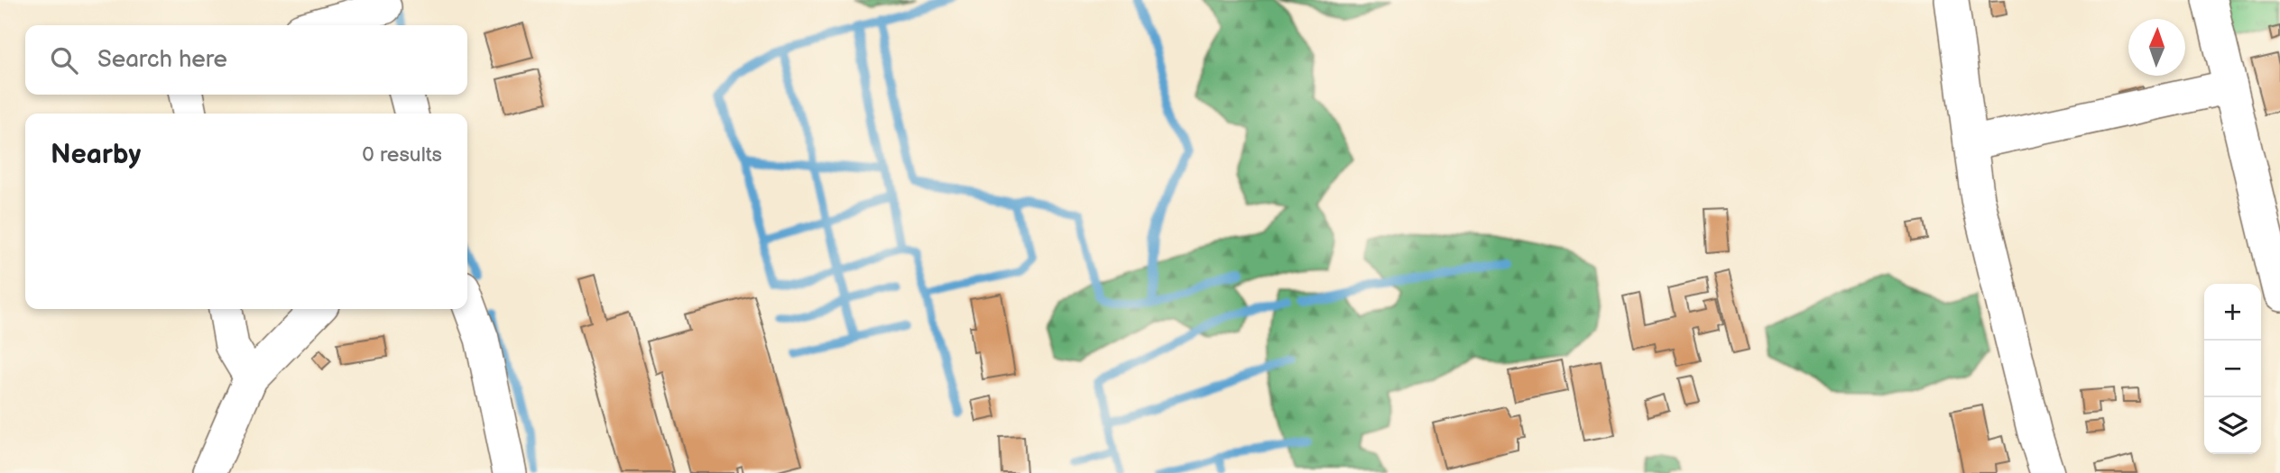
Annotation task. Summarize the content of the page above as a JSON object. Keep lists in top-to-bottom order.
{
  "north": "top",
  "page": {
    "search": "Search here",
    "heading": ["Nearby", "0 results"],
    "map_buttons": ["+", "−"]
  }
}
